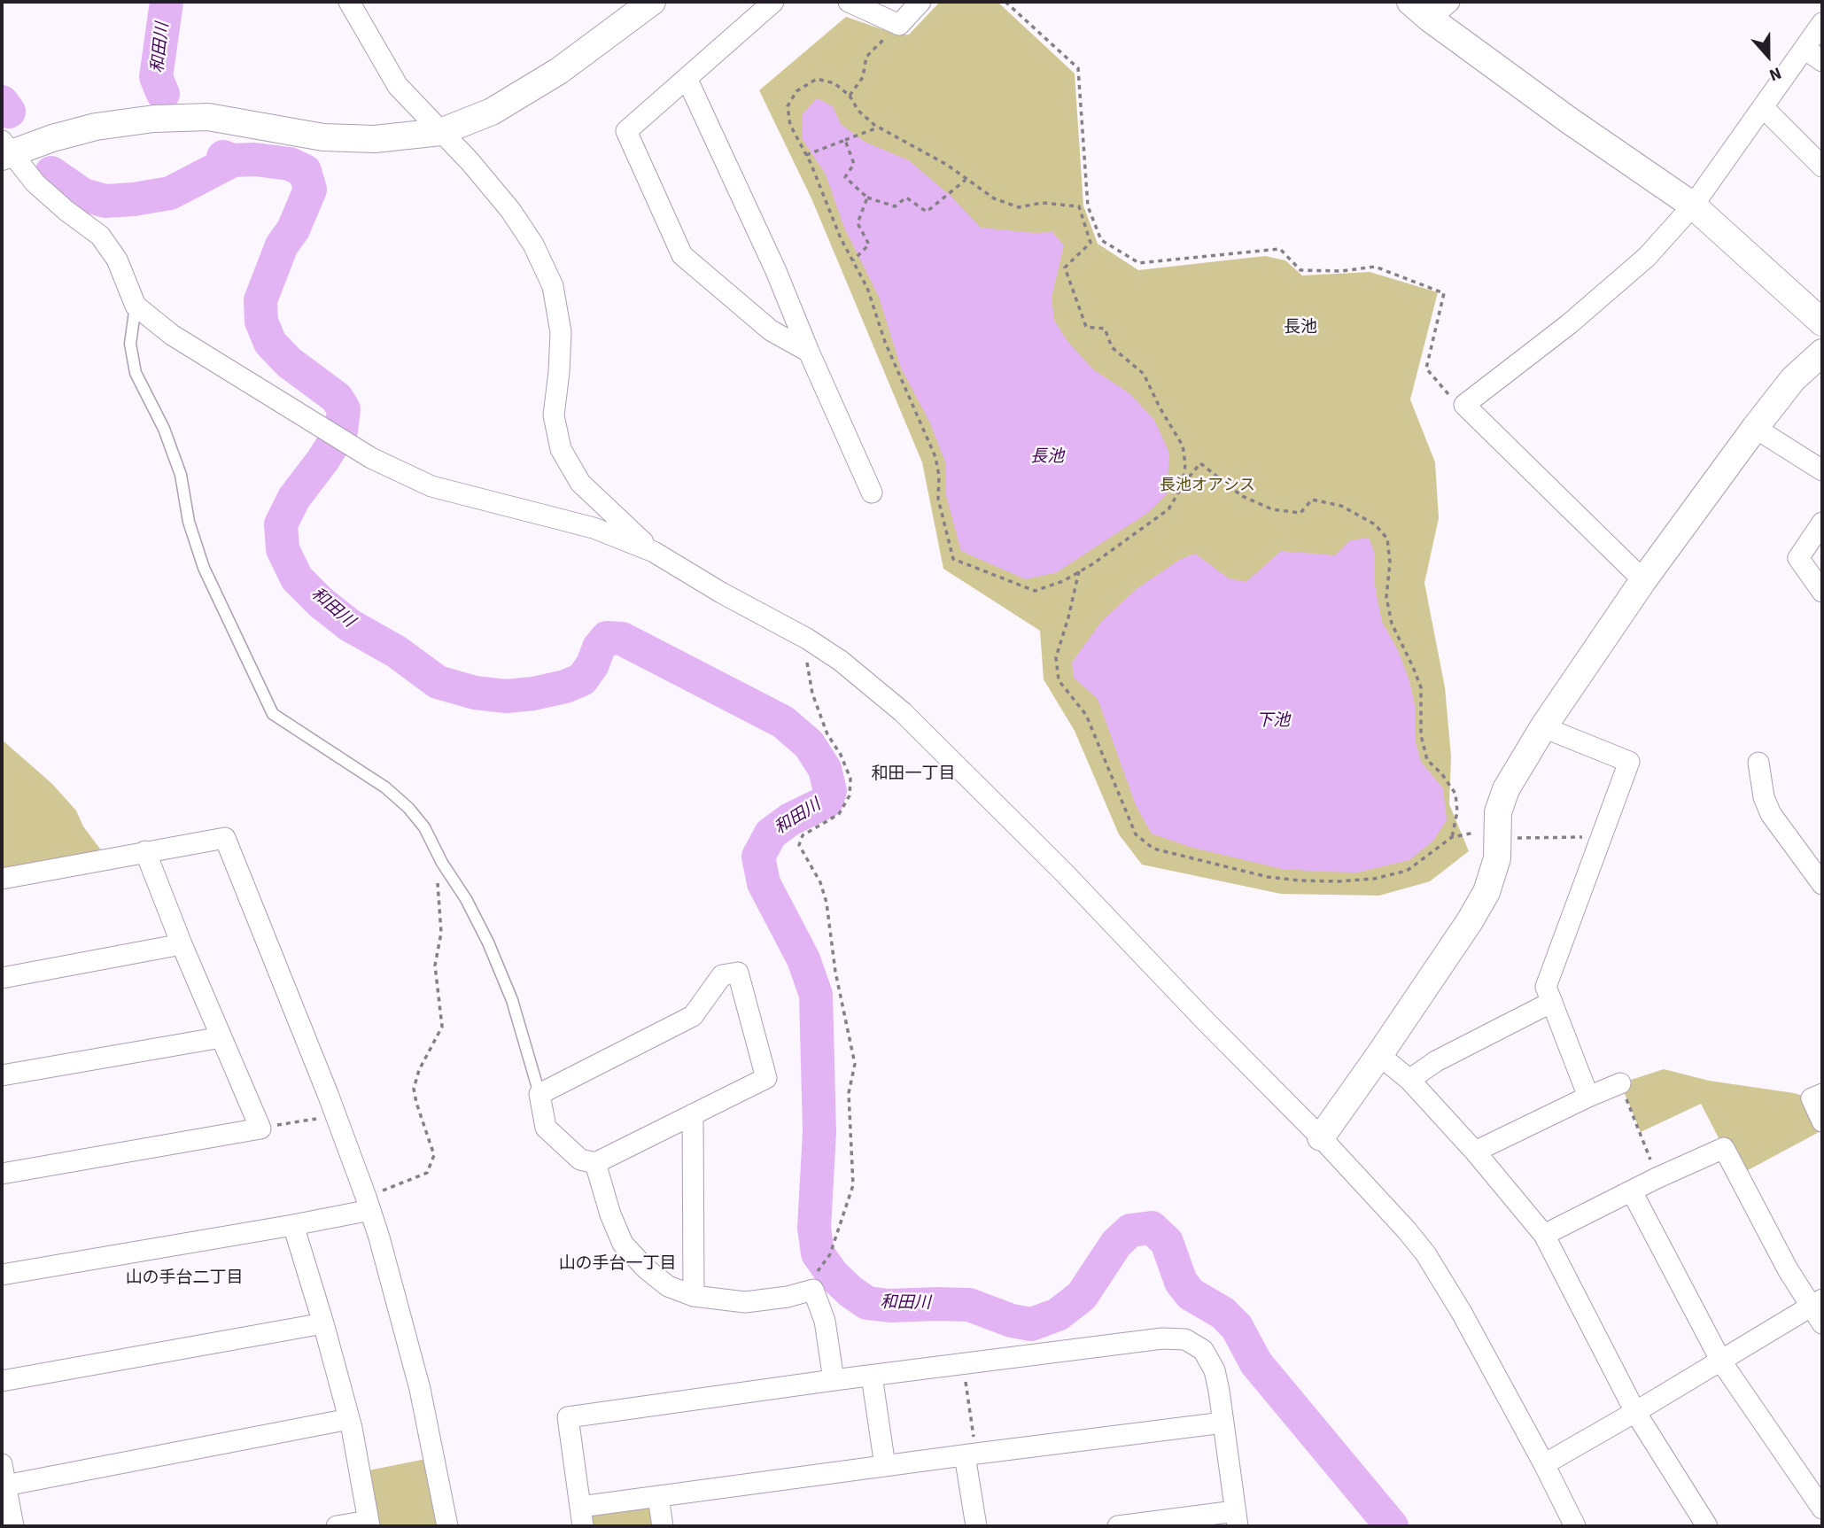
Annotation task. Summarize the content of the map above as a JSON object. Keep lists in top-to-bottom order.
{
  "districts": [
    "長池",
    "和田一丁目",
    "山の手台一丁目",
    "山の手台二丁目"
  ],
  "water": ["和田川", "長池", "下池"],
  "parks": ["長池オアシス"],
  "north": "bottom"
}
